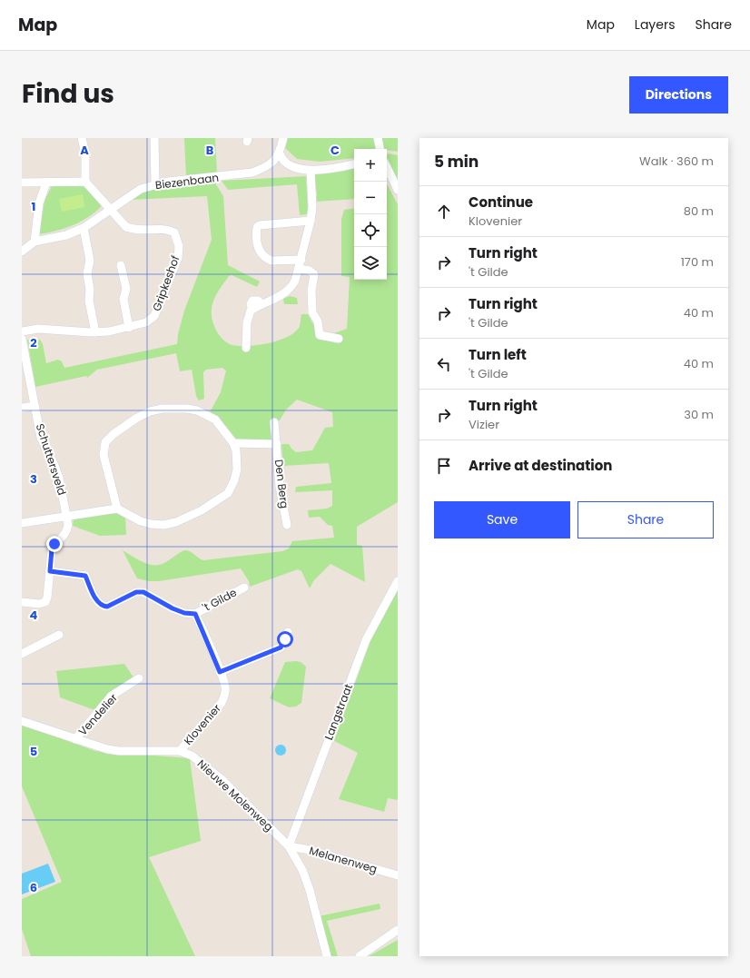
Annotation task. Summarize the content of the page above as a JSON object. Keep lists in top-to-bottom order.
{
  "streets": {
    "street": [
      "Biezenbaan",
      "Gripkeshof",
      "Schuttersveld",
      "Den Berg",
      "'t Gilde",
      "Langstraat",
      "Vendelier",
      "Klovenier",
      "Nieuwe Molenweg",
      "Melanenweg"
    ]
  },
  "crossings": [
    ["Biezenbaan", "Gripkeshof"],
    ["'t Gilde", "Klovenier"],
    ["Langstraat", "Nieuwe Molenweg"],
    ["Langstraat", "Melanenweg"],
    ["Vendelier", "Nieuwe Molenweg"],
    ["Klovenier", "Nieuwe Molenweg"],
    ["Nieuwe Molenweg", "Melanenweg"]
  ],
  "page": {
    "header": "Map",
    "nav": ["Map", "Layers", "Share"],
    "title": "Find us",
    "buttons": [
      "Directions",
      ["Save", "Share"]
    ],
    "heading": ["5 min", "Walk · 360 m"],
    "map_buttons": ["+", "−"],
    "list": [
      ["Continue", "Klovenier", "80 m"],
      ["Turn right", "'t Gilde", "170 m"],
      ["Turn right", "'t Gilde", "40 m"],
      ["Turn left", "'t Gilde", "40 m"],
      ["Turn right", "Vizier", "30 m"],
      "Arrive at destination"
    ]
  },
  "grid": {
    "columns": ["A", "B", "C"],
    "rows": [
      "1",
      "2",
      "3",
      "4",
      "5",
      "6"
    ]
  }
}
